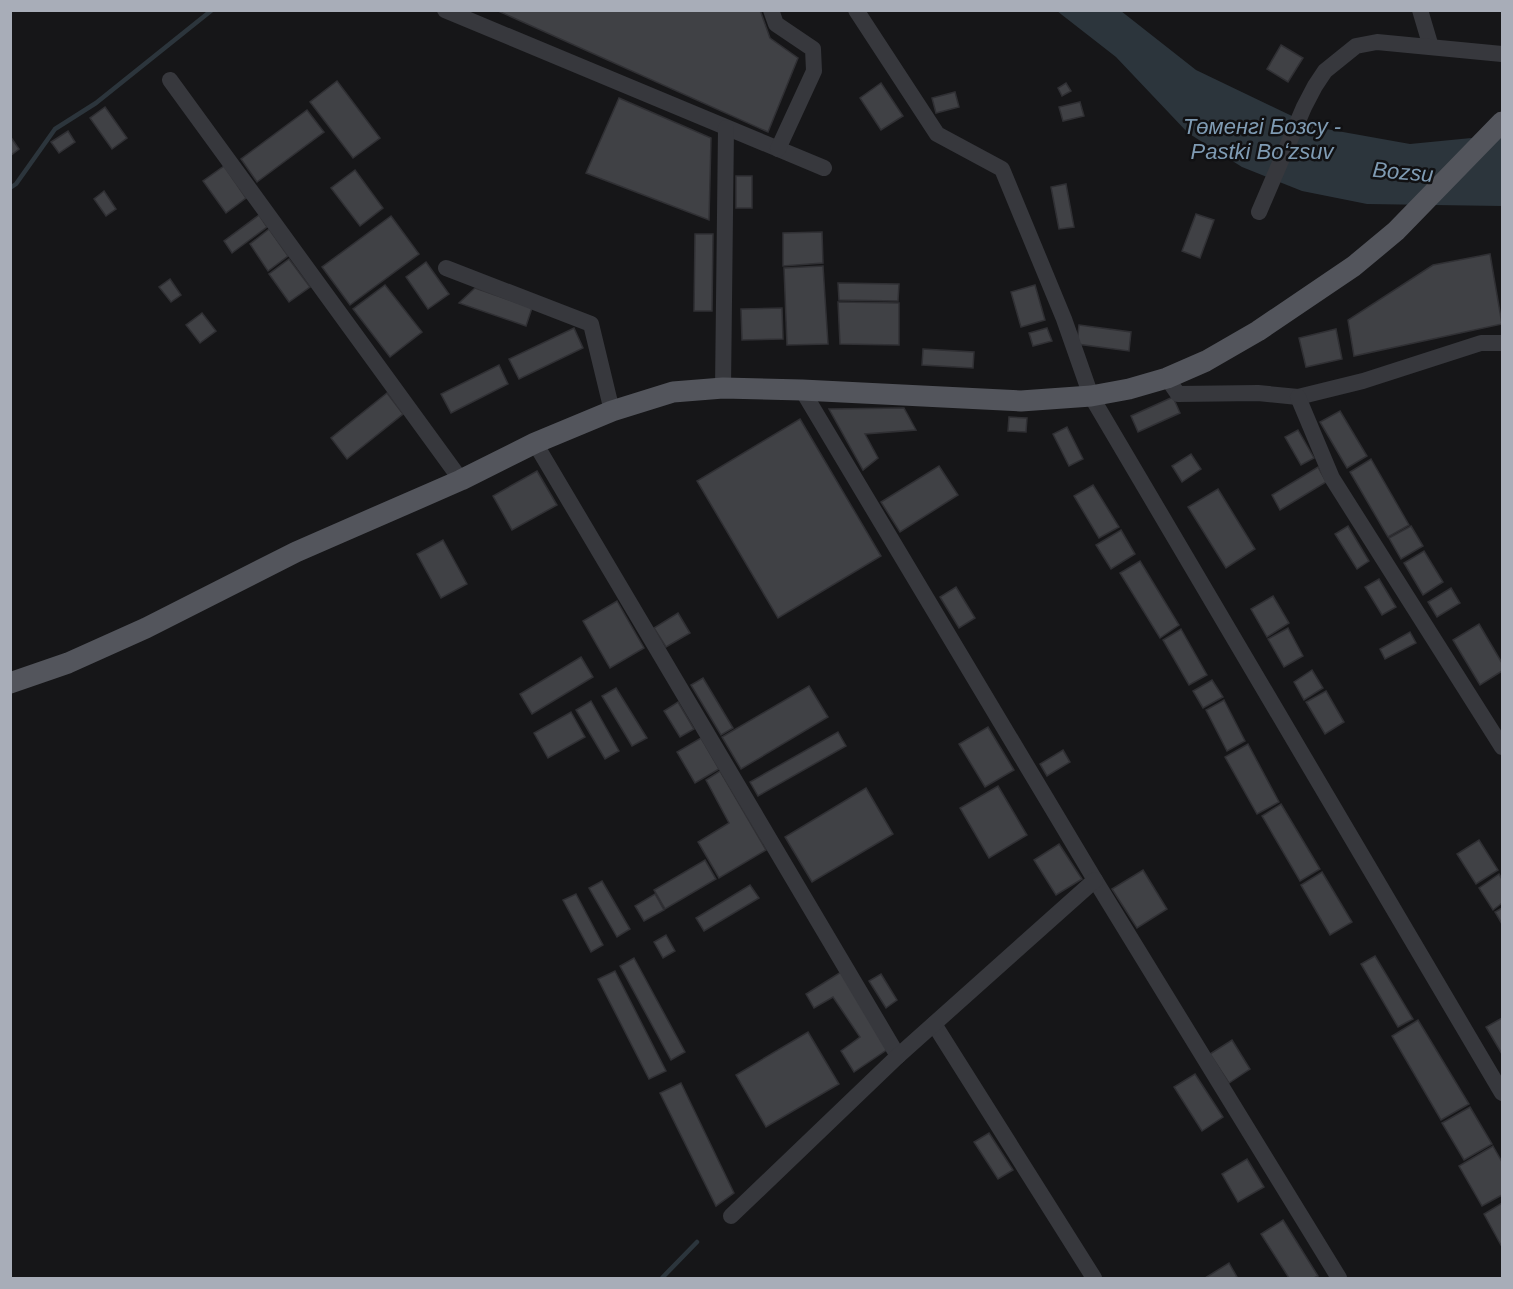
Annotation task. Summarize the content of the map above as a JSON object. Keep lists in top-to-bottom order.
{
  "water": ["Төменгі Бозсу - Pastki Boʻzsuv", "Bozsu"]
}
